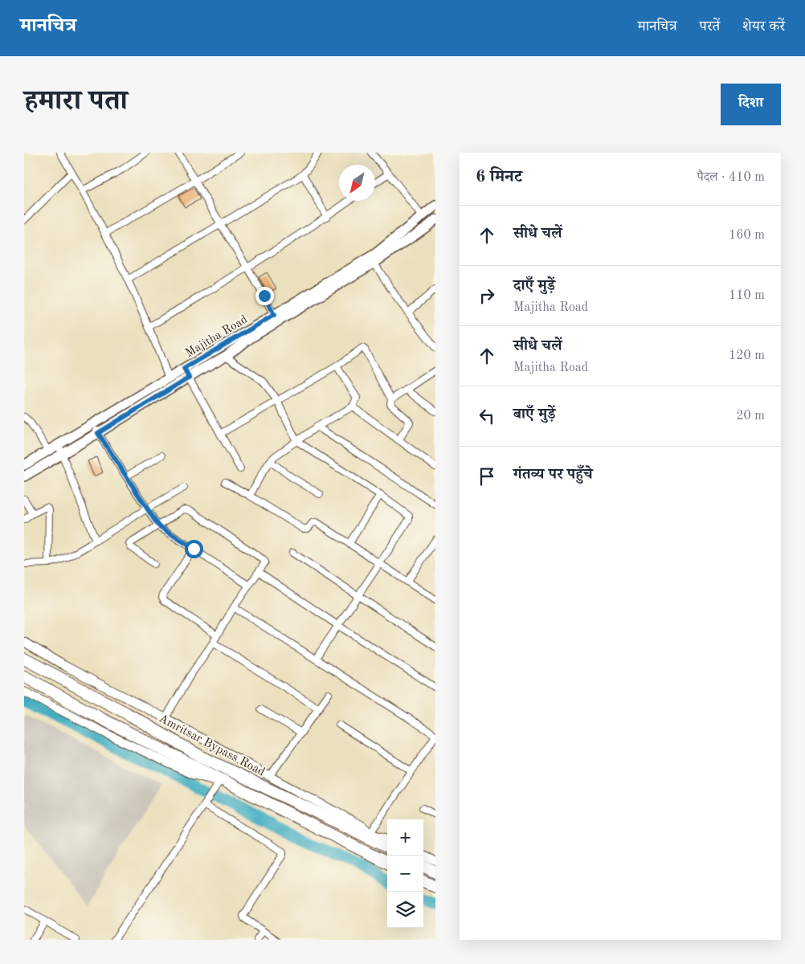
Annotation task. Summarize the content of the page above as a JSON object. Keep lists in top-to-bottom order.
{
  "streets": {
    "highway": ["Amritsar Bypass Road"],
    "main road": ["Majitha Road"]
  },
  "north": "bottom left",
  "page": {
    "header": "मानचित्र",
    "nav": ["मानचित्र", "परतें", "शेयर करें"],
    "title": "हमारा पता",
    "buttons": "दिशा",
    "heading": ["6 मिनट", "पैदल · 410 m"],
    "list": [
      ["सीधे चलें", "160 m"],
      ["दाएँ मुड़ें", "Majitha Road", "110 m"],
      ["सीधे चलें", "Majitha Road", "120 m"],
      ["बाएँ मुड़ें", "20 m"],
      "गंतव्य पर पहुँचे"
    ],
    "map_buttons": ["+", "−"]
  }
}
